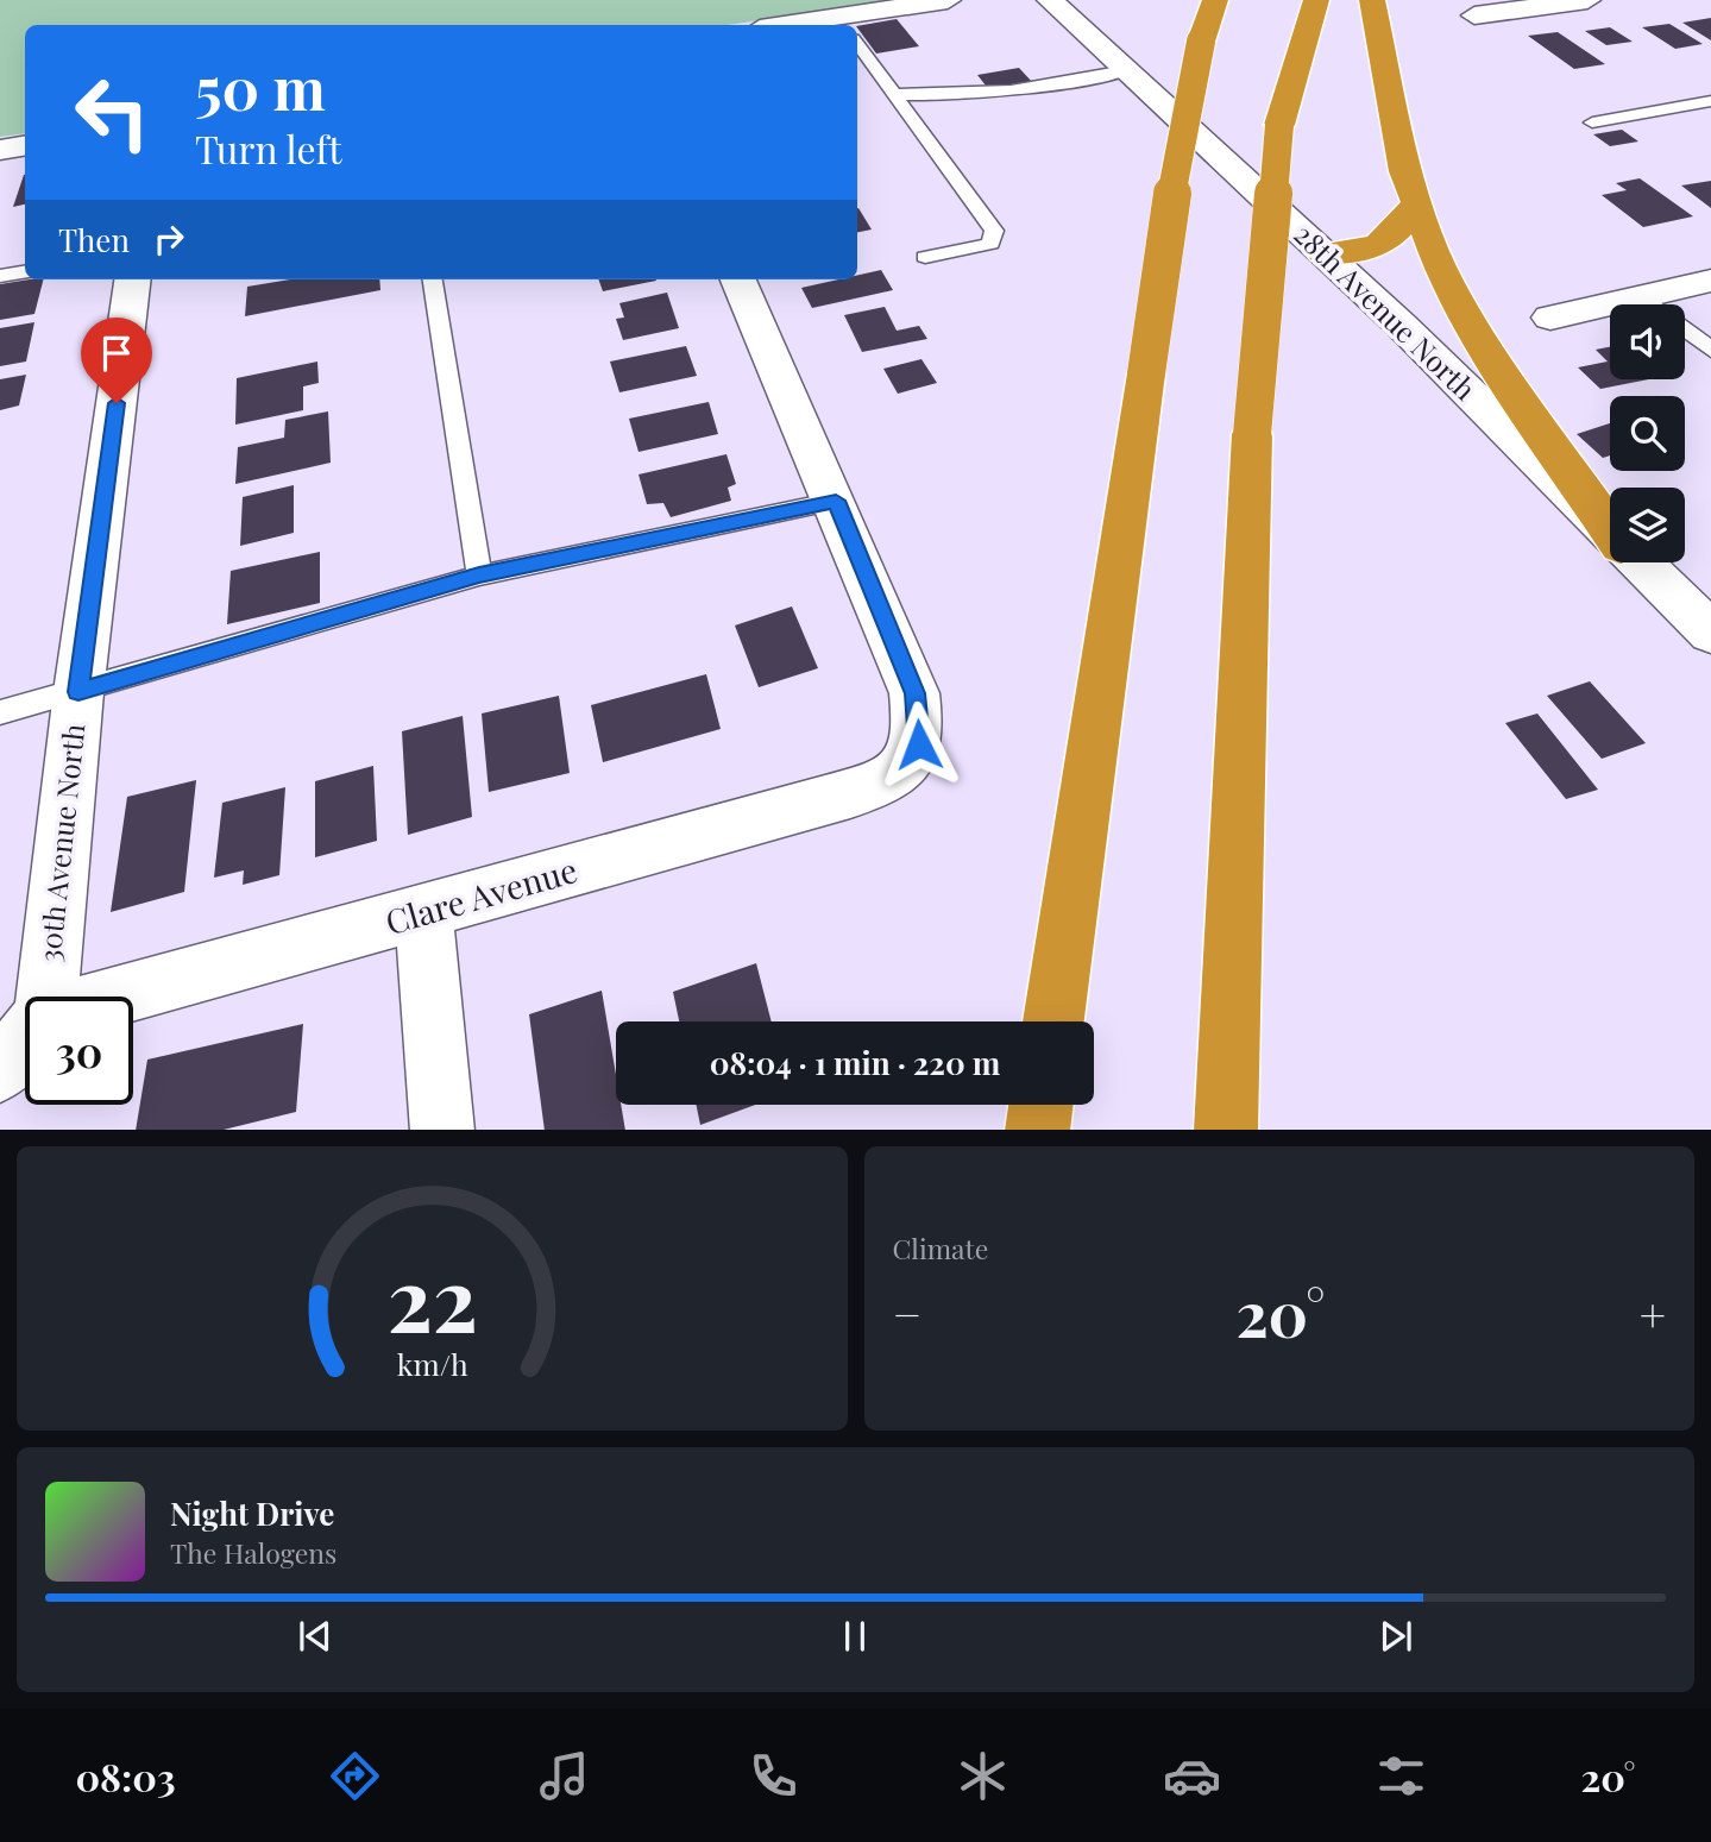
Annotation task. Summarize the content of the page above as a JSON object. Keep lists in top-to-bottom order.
{
  "streets": {
    "street": ["28th Avenue North", "30th Avenue North", "Clare Avenue"]
  },
  "page": {
    "turn": ["50 m", "Turn left"],
    "then": "Then",
    "limit": "30",
    "trip": "08:04 · 1 min · 220 m",
    "tile": "Climate",
    "heat": ["−", "20°", "+"],
    "song": ["Night Drive", "The Halogens"],
    "tabs": ["08:03", "20°"],
    "gauge": ["22", "km/h"]
  }
}
